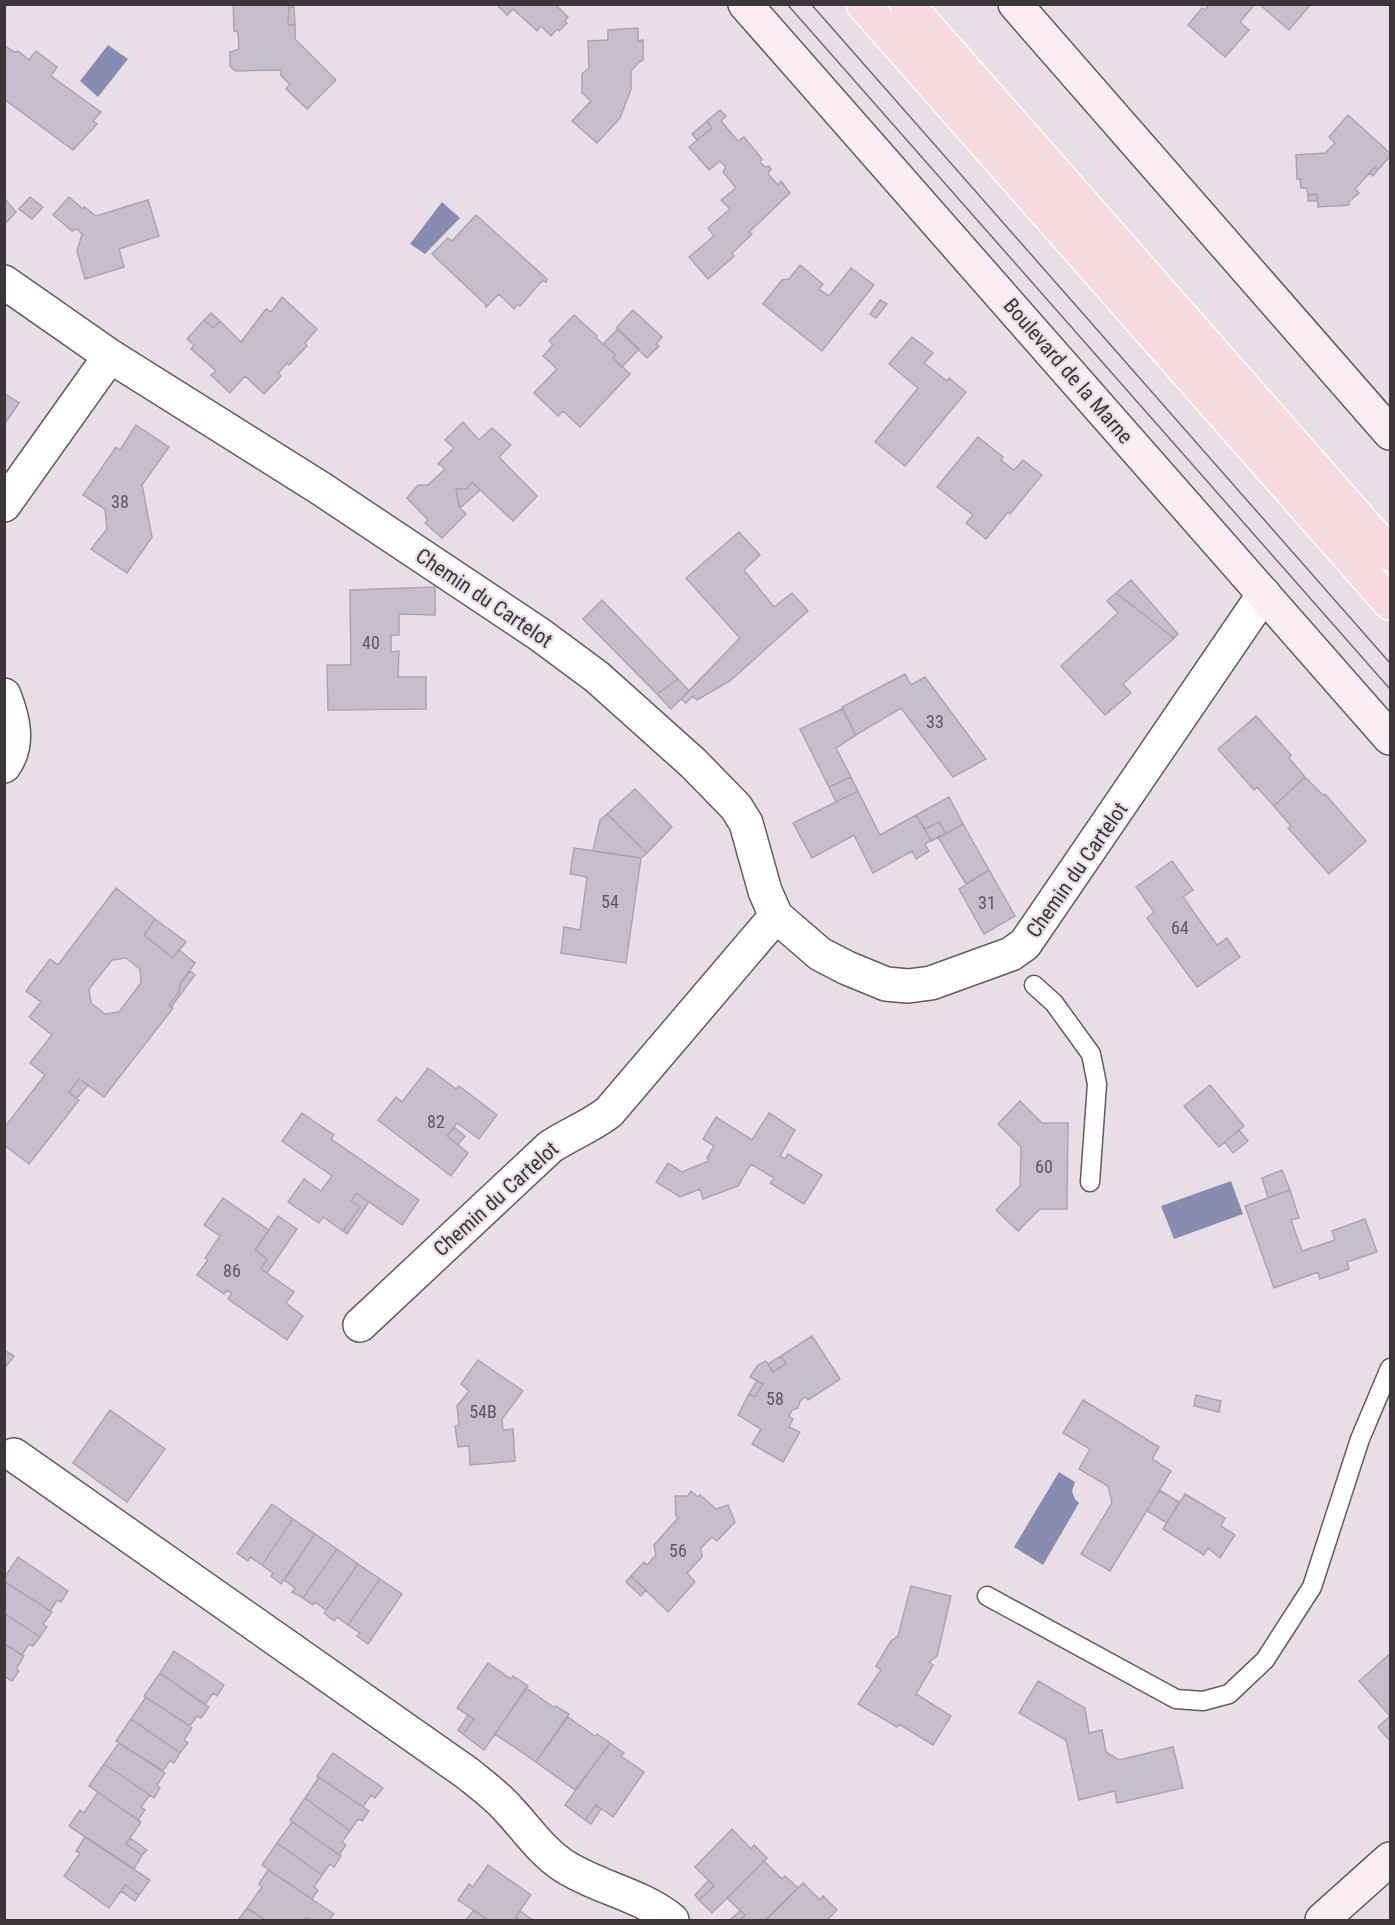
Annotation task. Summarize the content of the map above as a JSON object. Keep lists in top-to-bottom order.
{
  "streets": {
    "street": ["Boulevard de la Marne", "Chemin du Cartelot"]
  },
  "crossings": [
    ["Boulevard de la Marne", "Chemin du Cartelot"]
  ],
  "house_numbers": [
    "38",
    "40",
    "33",
    "54",
    "31",
    "64",
    "82",
    "60",
    "86",
    "58",
    "54B",
    "56"
  ]
}
